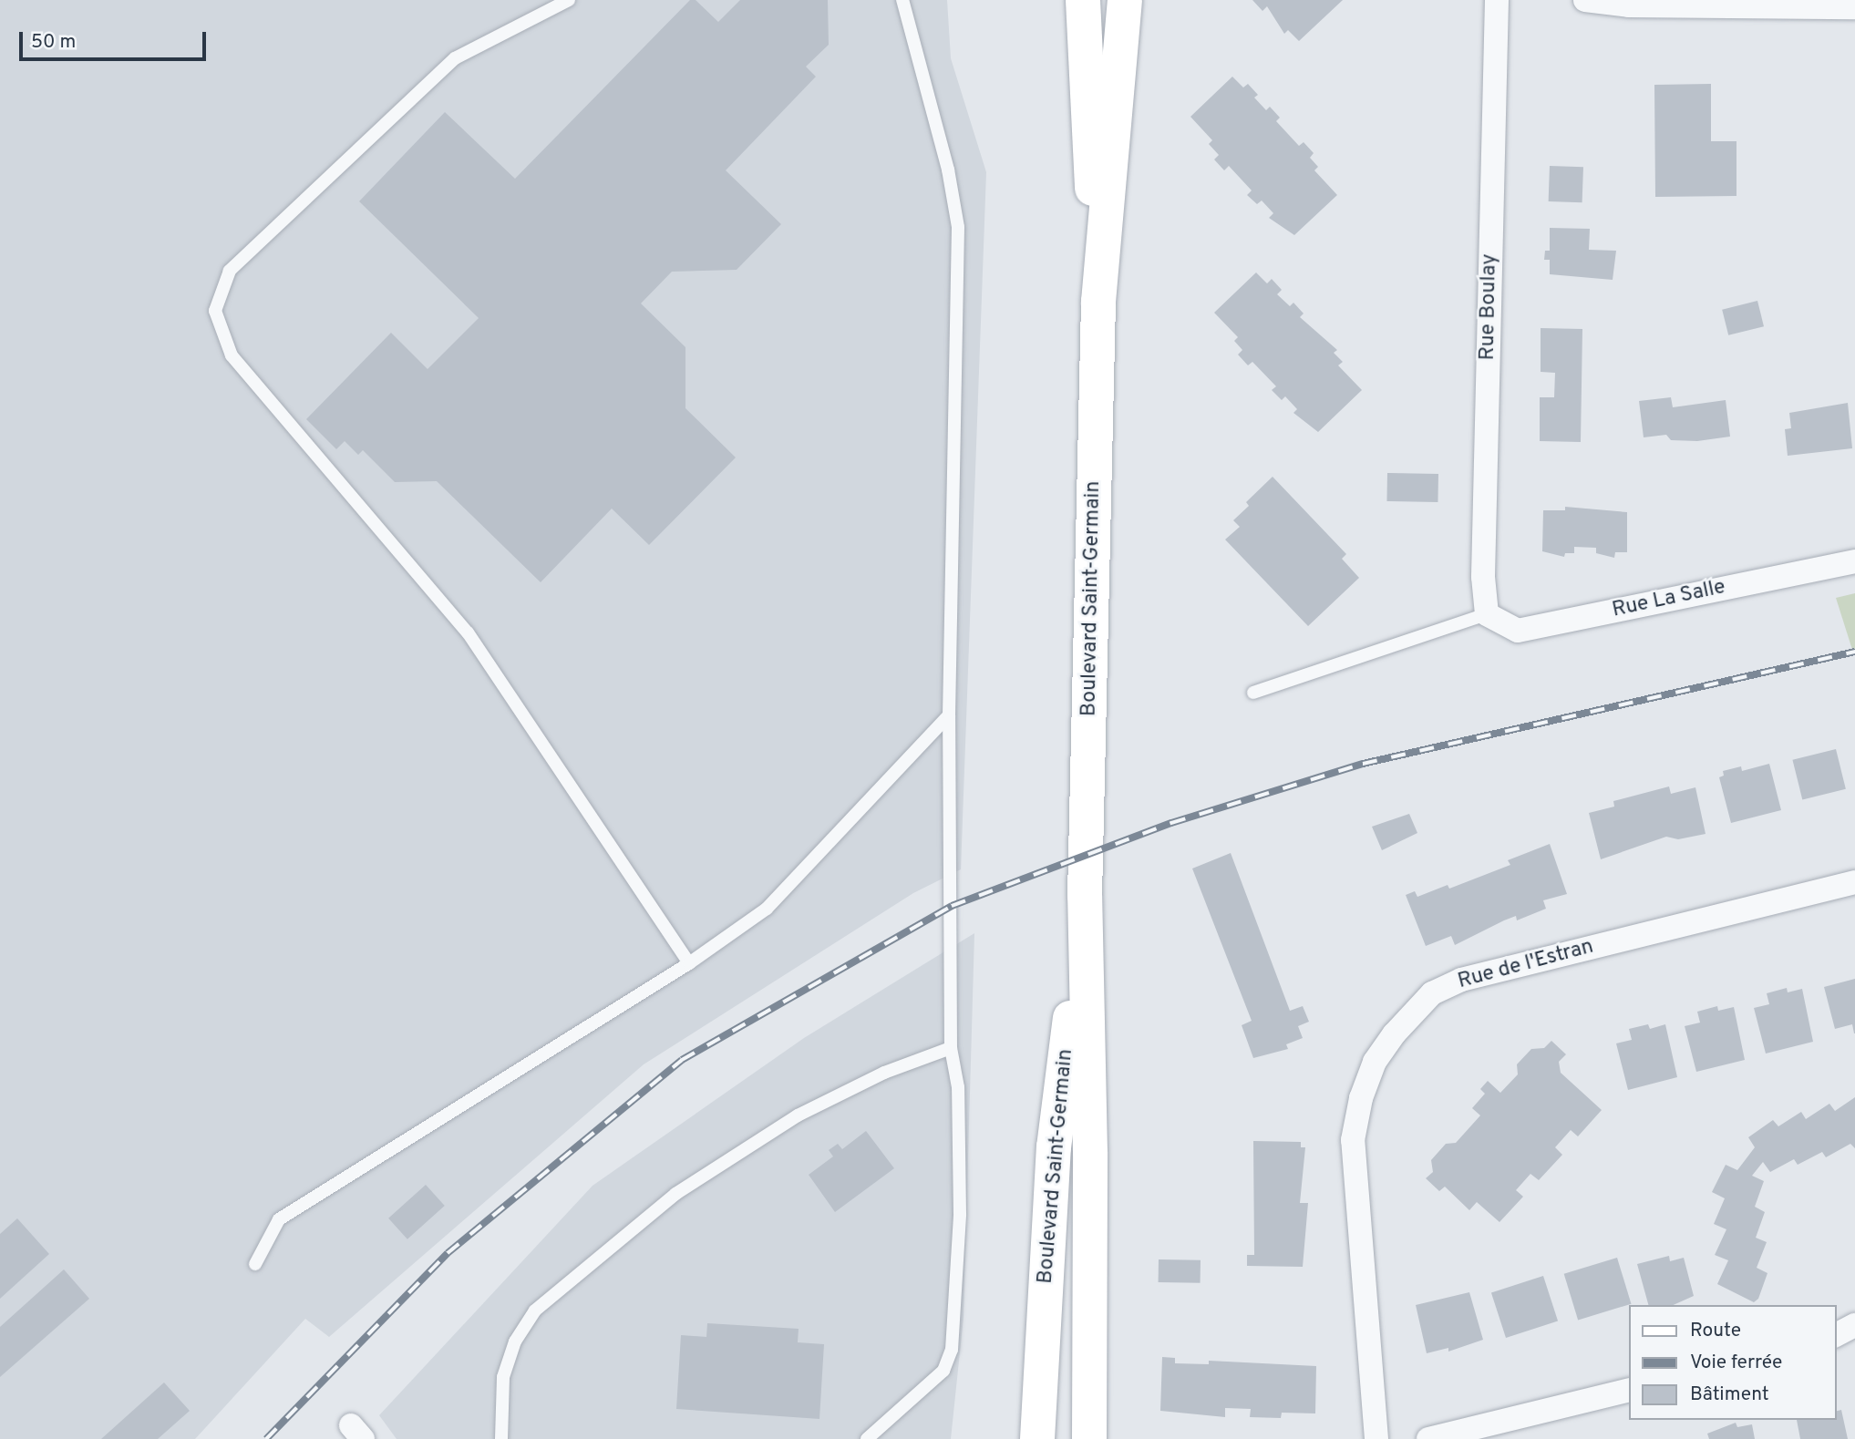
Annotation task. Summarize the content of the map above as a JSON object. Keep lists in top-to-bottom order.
{
  "streets": {
    "main road": ["Boulevard Saint-Germain"],
    "street": ["Rue Boulay", "Rue La Salle", "Rue de l'Estran"]
  },
  "crossings": [
    ["Rue Boulay", "Rue La Salle"]
  ],
  "legend": ["Route", "Voie ferrée", "Bâtiment"],
  "scale_bar": "50 m"
}
